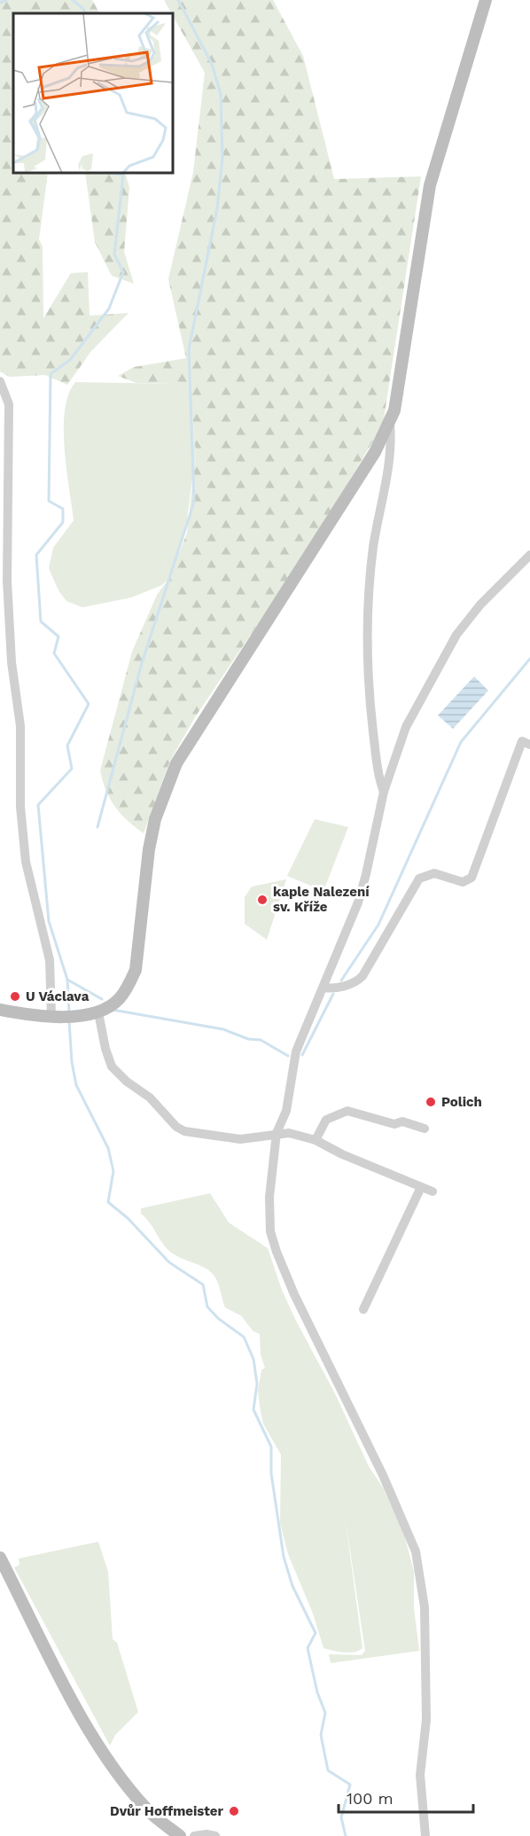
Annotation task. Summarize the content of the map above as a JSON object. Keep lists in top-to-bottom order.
{
  "places": [
    "kaple Nalezení sv. Kříže",
    "U Václava",
    "Polich",
    "Dvůr Hoffmeister"
  ],
  "scale_bar": "100 m"
}
